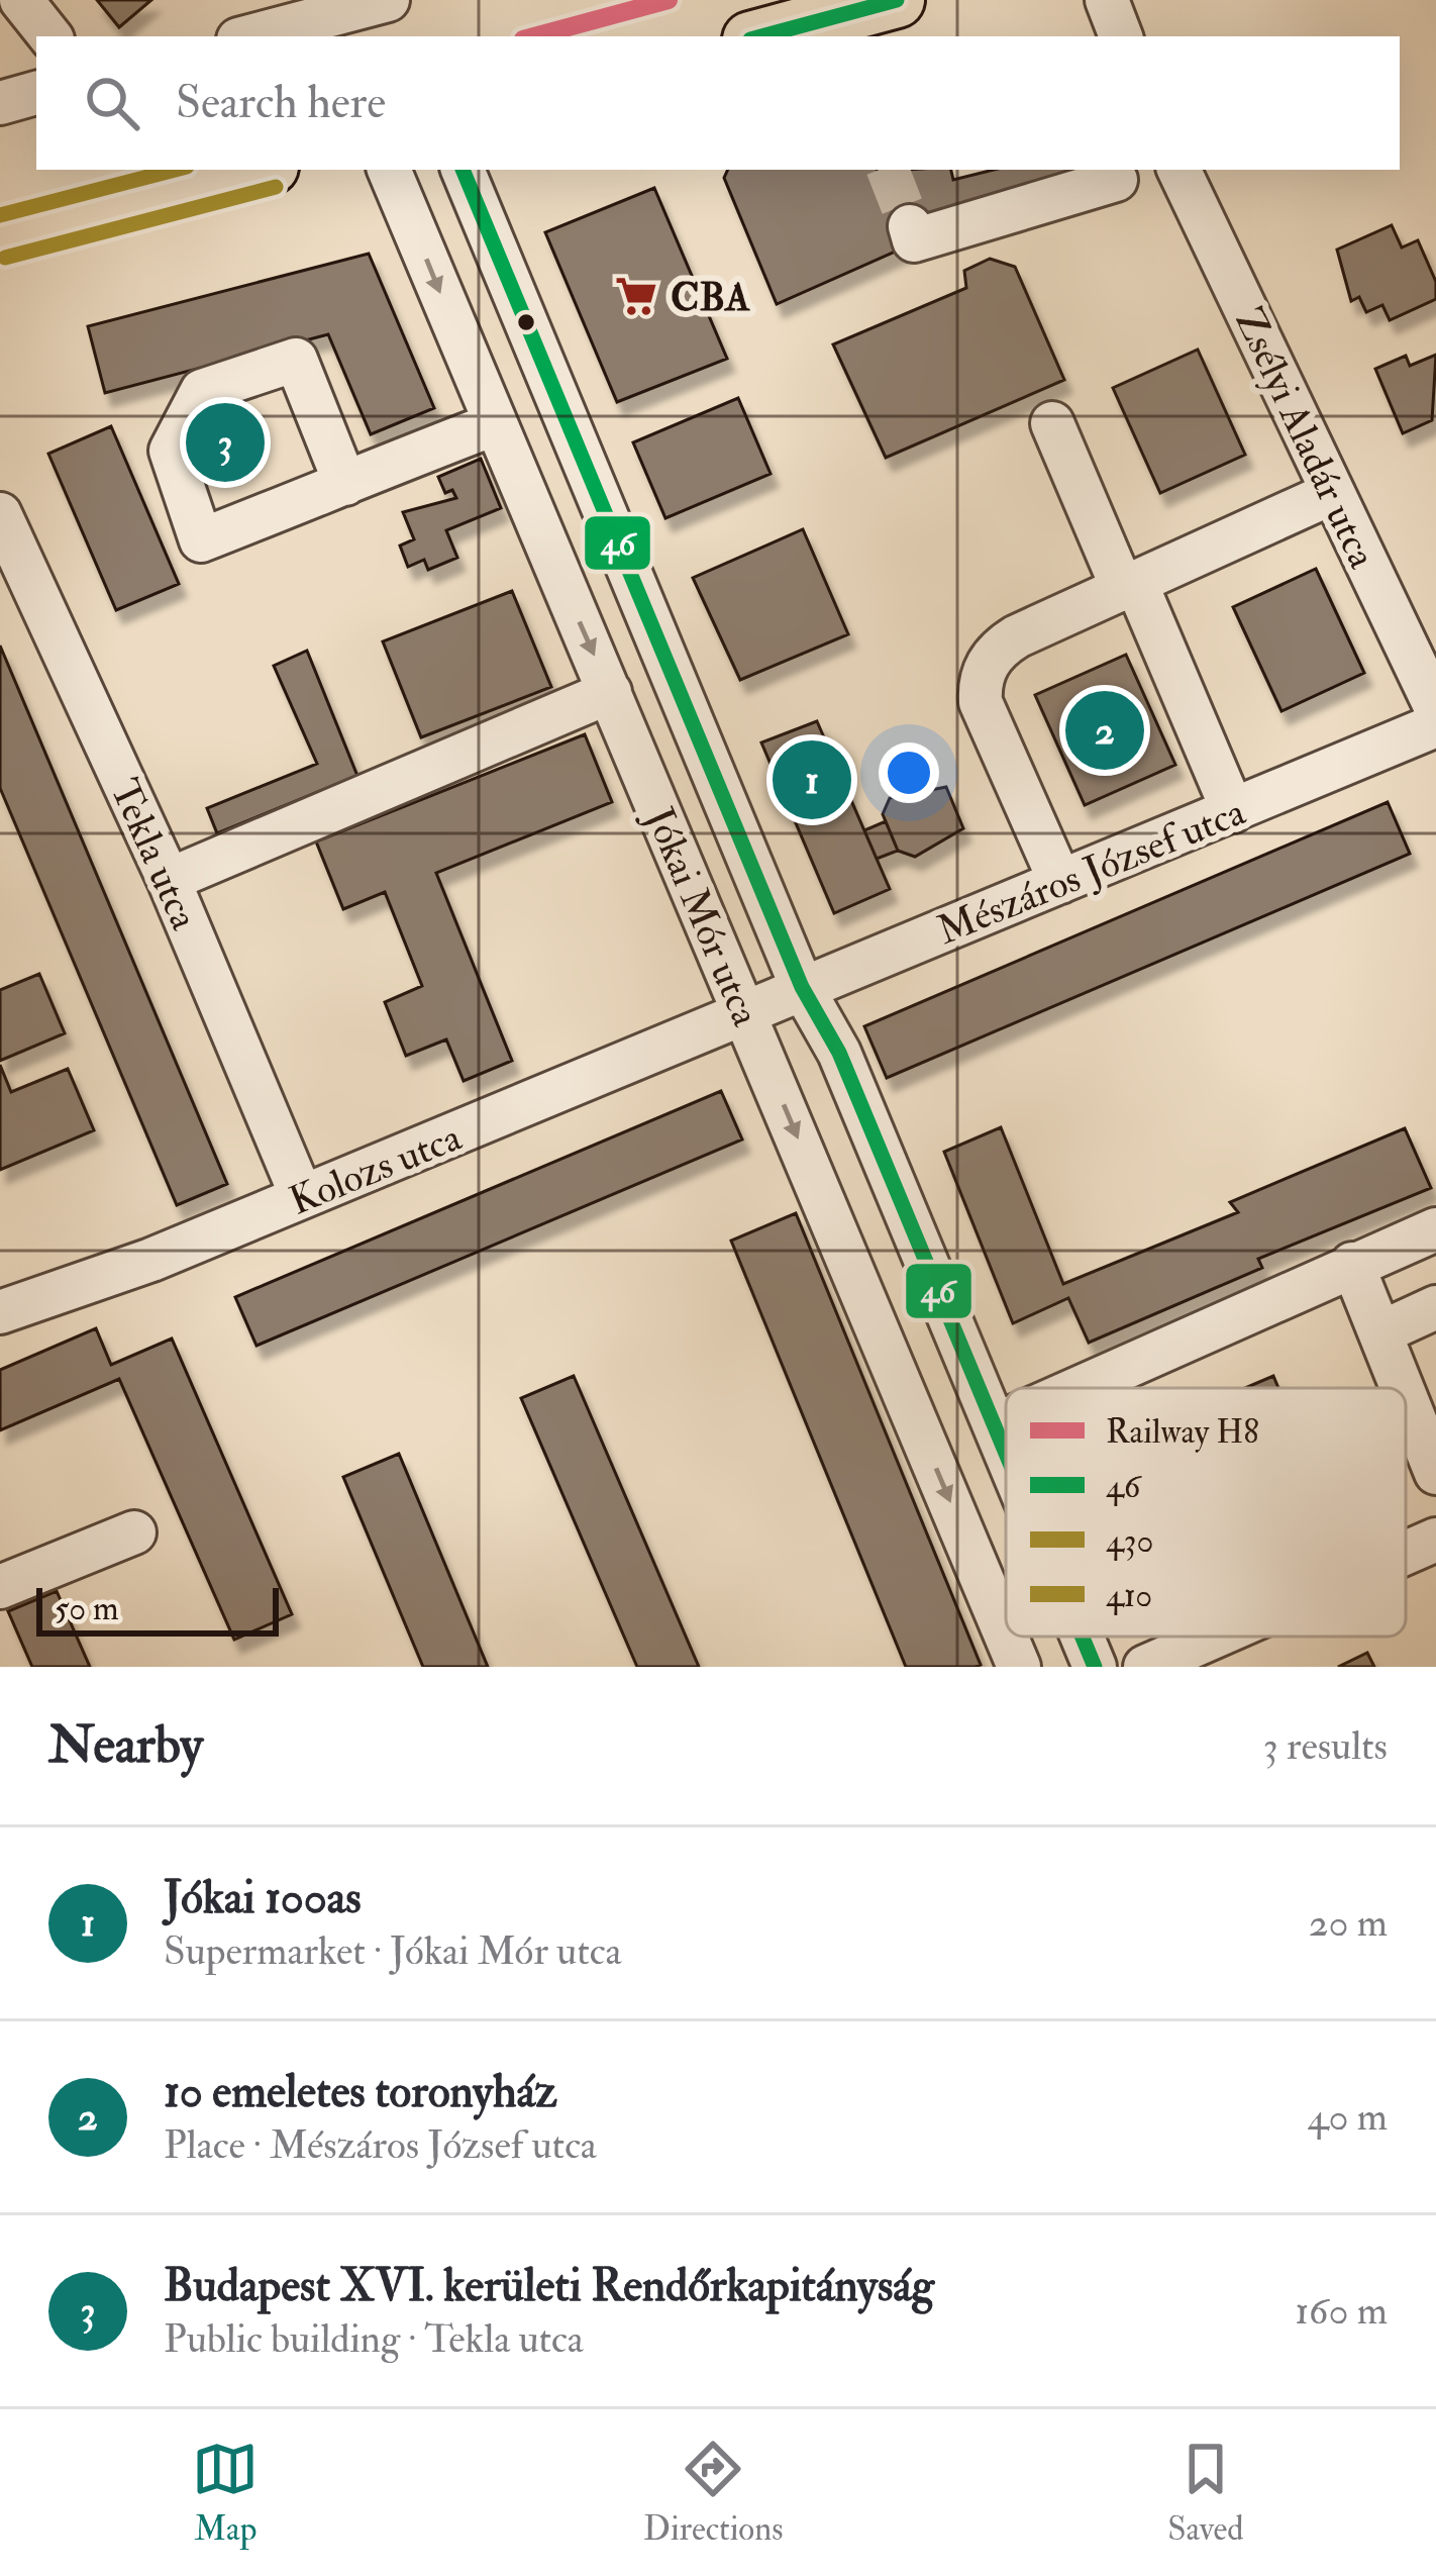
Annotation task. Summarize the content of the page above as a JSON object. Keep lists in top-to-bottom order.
{
  "streets": {
    "street": [
      "Zsélyi Aladár utca",
      "Tekla utca",
      "Mészáros József utca",
      "Jókai Mór utca",
      "Kolozs utca"
    ]
  },
  "crossings": [
    ["Tekla utca", "Kolozs utca"],
    ["Mészáros József utca", "Jókai Mór utca"],
    ["Mészáros József utca", "Kolozs utca"],
    ["Jókai Mór utca", "Kolozs utca"]
  ],
  "places": {
    "supermarket": ["CBA"]
  },
  "lines": [
    "rail line H8",
    "transit line 46",
    "transit line 410",
    "transit line 430"
  ],
  "legend": [
    "Railway H8",
    "46",
    "430",
    "410"
  ],
  "scale_bar": "50 m",
  "page": {
    "search": "Search here",
    "pins": ["3", "2", "1"],
    "scale": "50 m",
    "heading": ["Nearby", "3 results"],
    "list": [
      {
        "mark": "1",
        "name": "Jókai 100as",
        "note": "Supermarket · Jókai Mór utca",
        "value": "20 m"
      },
      {
        "mark": "2",
        "name": "10 emeletes toronyház",
        "note": "Place · Mészáros József utca",
        "value": "40 m"
      },
      {
        "mark": "3",
        "name": "Budapest XVI. kerületi Rendőrkapitányság",
        "note": "Public building · Tekla utca",
        "value": "160 m"
      }
    ],
    "nav": ["Map", "Directions", "Saved"]
  }
}
